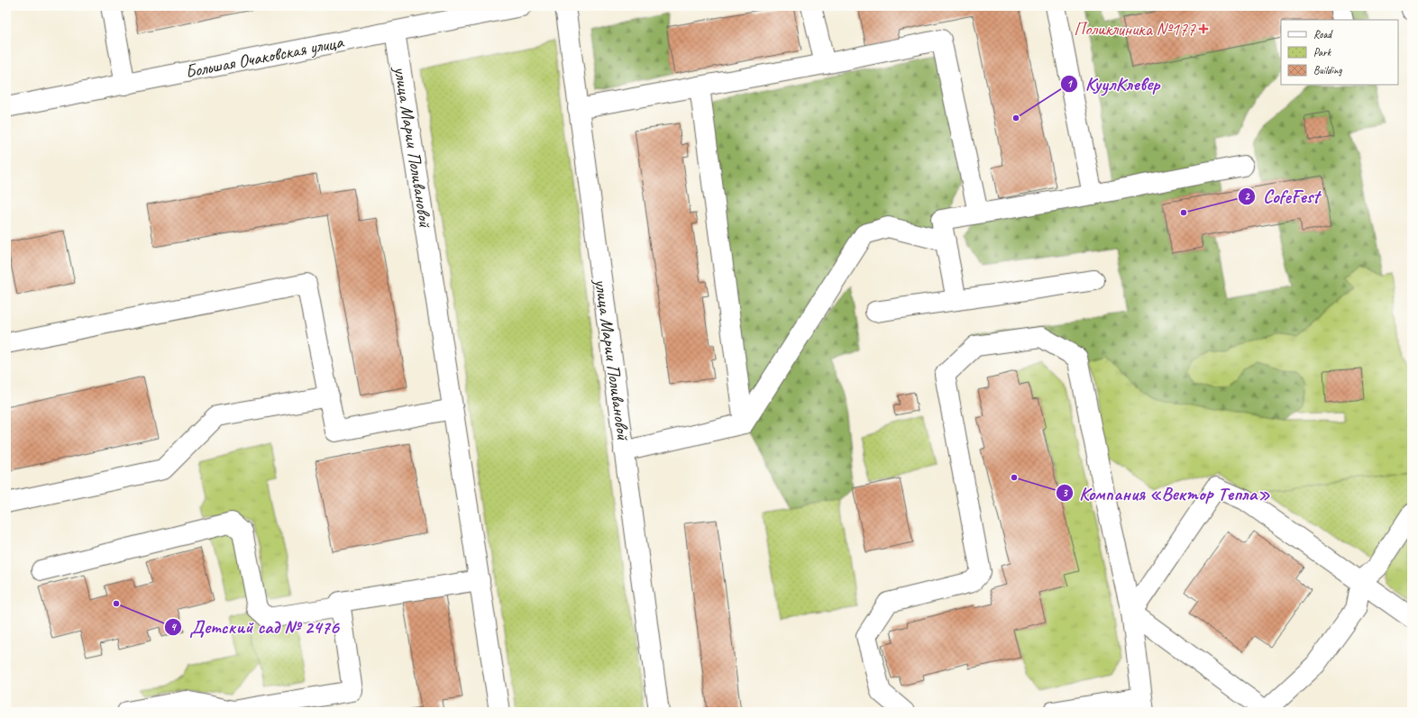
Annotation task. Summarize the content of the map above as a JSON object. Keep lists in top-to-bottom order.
{
  "streets": {
    "street": ["Большая Очаковская улица", "улица Марии Поливановой"]
  },
  "crossings": [
    ["Большая Очаковская улица", "улица Марии Поливановой"]
  ],
  "places": {
    "health": ["Поликлиника №177"],
    "other": [
      "КуулКлевер",
      "CofeFest",
      "Компания «Вектор Тепла»",
      "Детский сад № 2476"
    ]
  },
  "legend": ["Road", "Park", "Building"]
}
